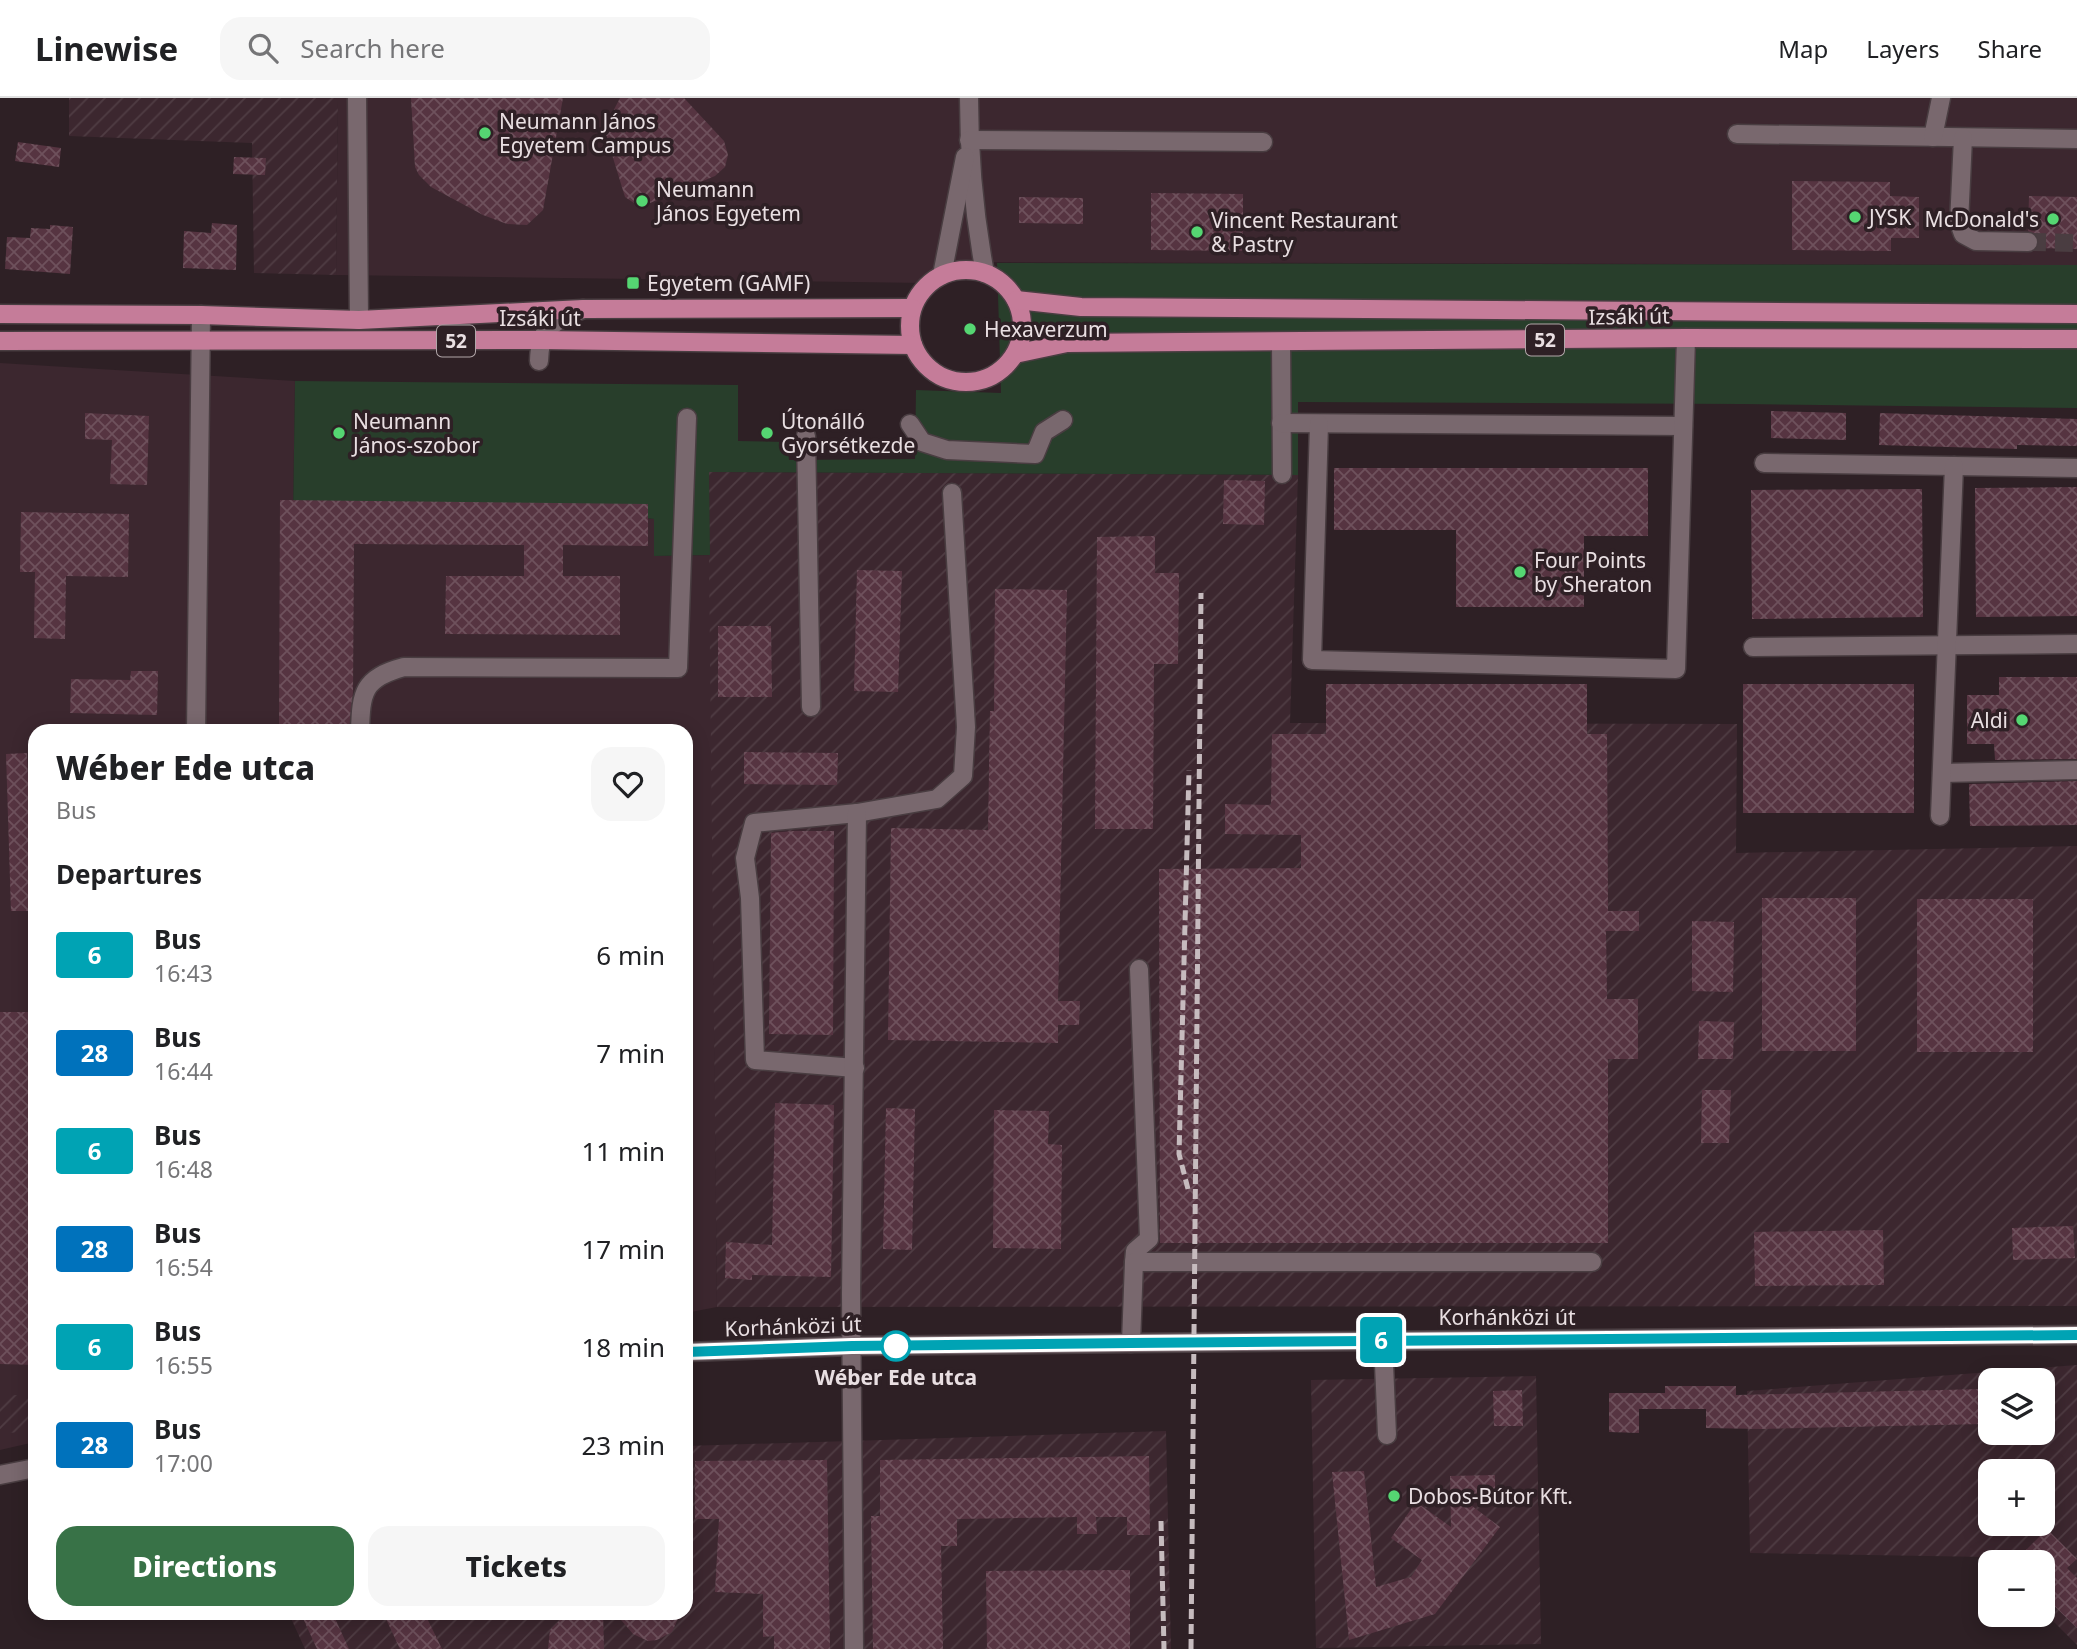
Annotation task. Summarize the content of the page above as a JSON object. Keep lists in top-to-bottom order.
{
  "streets": {
    "main road": ["Izsáki út", "52"],
    "street": ["Korhánközi út"]
  },
  "places": {
    "other": [
      "Neumann János Egyetem Campus",
      "Neumann János Egyetem",
      "JYSK",
      "McDonald's",
      "Vincent Restaurant & Pastry",
      "Hexaverzum",
      "Neumann János-szobor",
      "Útonálló Gyorsétkezde",
      "Four Points by Sheraton",
      "Aldi",
      "Wéber Ede utca",
      "Dobos-Bútor Kft."
    ],
    "transit": ["Egyetem (GAMF)"]
  },
  "lines": ["bus line 6"],
  "page": {
    "header": "Linewise",
    "search": "Search here",
    "nav": ["Map", "Layers", "Share"],
    "on_map": "6",
    "heading": [
      ["Wéber Ede utca", "Bus"],
      "Departures"
    ],
    "list": [
      {
        "mark": "6",
        "name": "Bus",
        "note": "16:43",
        "value": "6 min"
      },
      {
        "mark": "28",
        "name": "Bus",
        "note": "16:44",
        "value": "7 min"
      },
      {
        "mark": "6",
        "name": "Bus",
        "note": "16:48",
        "value": "11 min"
      },
      {
        "mark": "28",
        "name": "Bus",
        "note": "16:54",
        "value": "17 min"
      },
      {
        "mark": "6",
        "name": "Bus",
        "note": "16:55",
        "value": "18 min"
      },
      {
        "mark": "28",
        "name": "Bus",
        "note": "17:00",
        "value": "23 min"
      }
    ],
    "map_buttons": ["+", "−"],
    "buttons": ["Directions", "Tickets"]
  }
}
